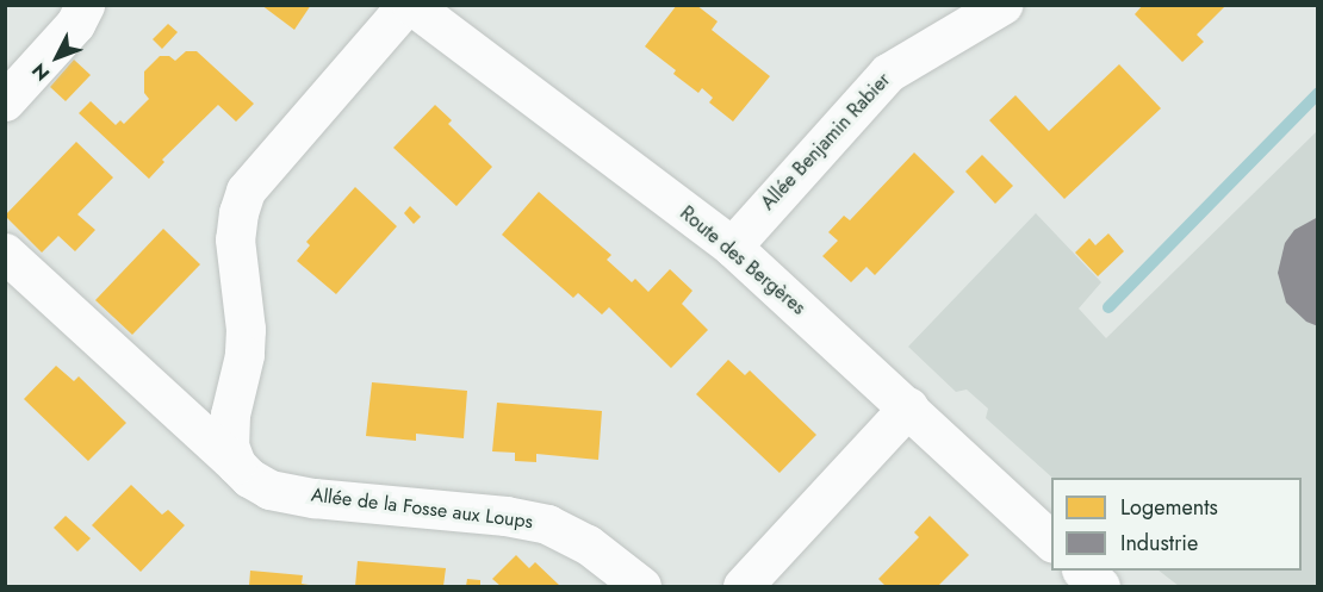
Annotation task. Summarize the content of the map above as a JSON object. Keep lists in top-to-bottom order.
{
  "streets": {
    "street": ["Allée Benjamin Rabier", "Route des Bergères", "Allée de la Fosse aux Loups"]
  },
  "crossings": [
    ["Allée Benjamin Rabier", "Route des Bergères"]
  ],
  "legend": ["Logements", "Industrie"],
  "north": "bottom left"
}
